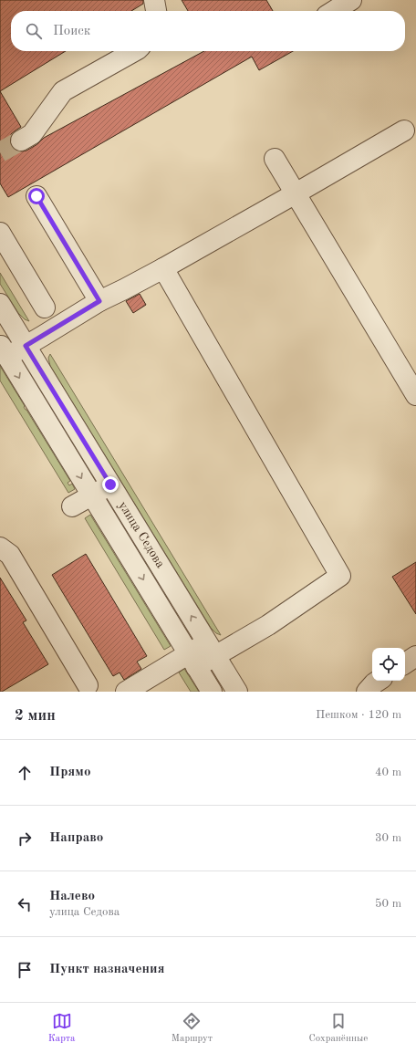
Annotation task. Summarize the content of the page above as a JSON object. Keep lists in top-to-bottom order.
{
  "streets": {
    "street": ["улица Седова"]
  },
  "page": {
    "search": "Поиск",
    "heading": ["2 мин", "Пешком · 120 m"],
    "list": [
      ["Прямо", "40 m"],
      ["Направо", "30 m"],
      ["Налево", "улица Седова", "50 m"],
      "Пункт назначения"
    ],
    "nav": ["Карта", "Маршрут", "Сохранённые"]
  }
}
